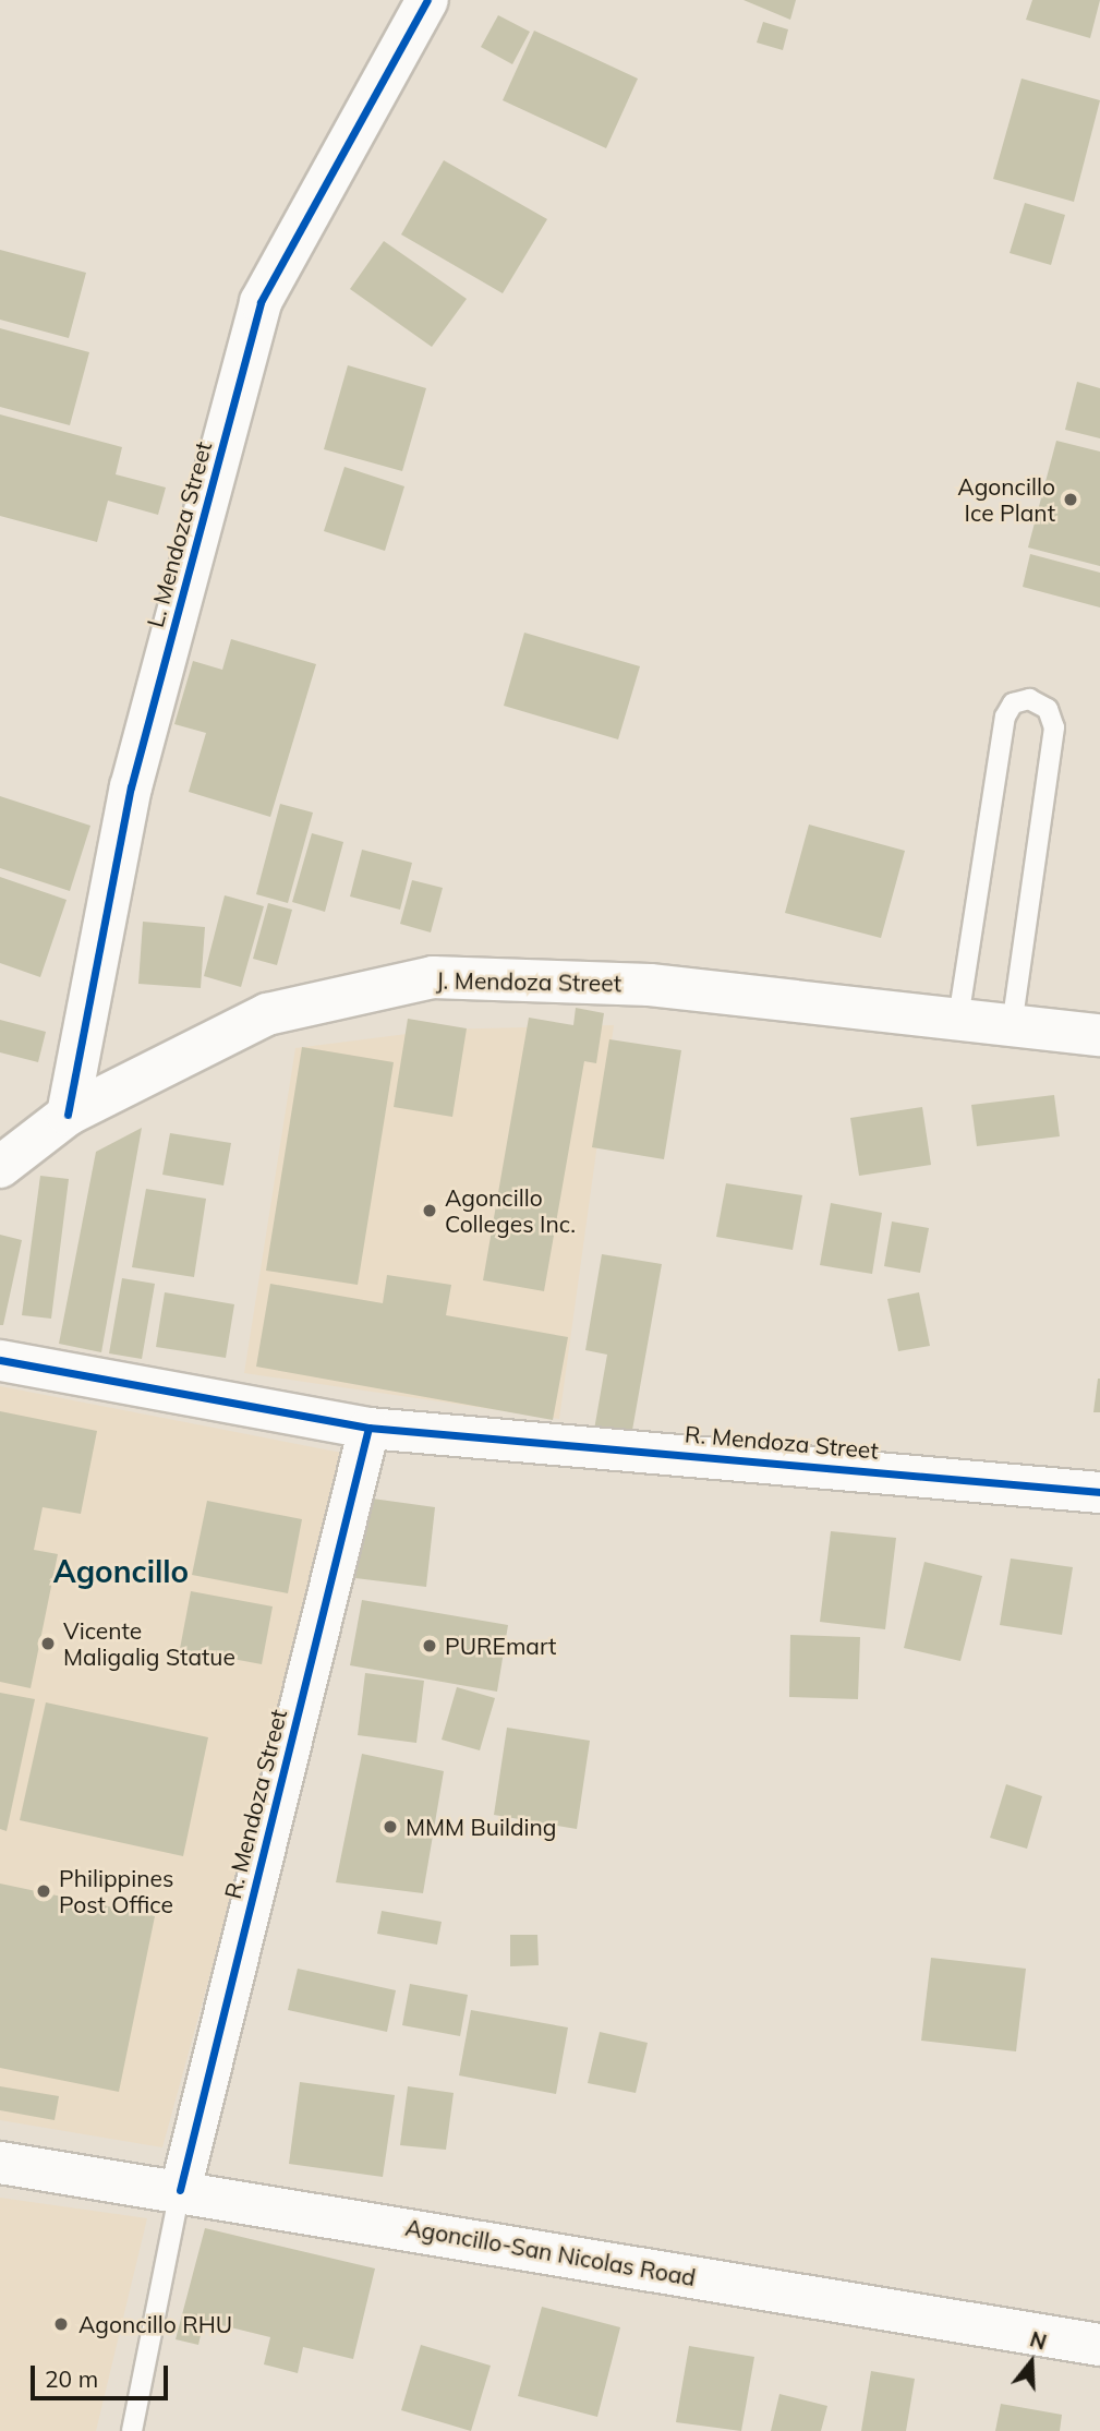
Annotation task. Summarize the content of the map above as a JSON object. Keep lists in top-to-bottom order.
{
  "streets": {
    "main road": ["L. Mendoza Street", "J. Mendoza Street", "Agoncillo-San Nicolas Road"],
    "street": ["R. Mendoza Street"]
  },
  "crossings": [
    ["L. Mendoza Street", "J. Mendoza Street"],
    ["R. Mendoza Street", "Agoncillo-San Nicolas Road"]
  ],
  "districts": ["Agoncillo"],
  "places": [
    "Agoncillo Ice Plant",
    "Agoncillo Colleges Inc.",
    "Vicente Maligalig Statue",
    "PUREmart",
    "MMM Building",
    "Philippines Post Office",
    "Agoncillo RHU"
  ],
  "scale_bar": "20 m",
  "north": "top"
}
